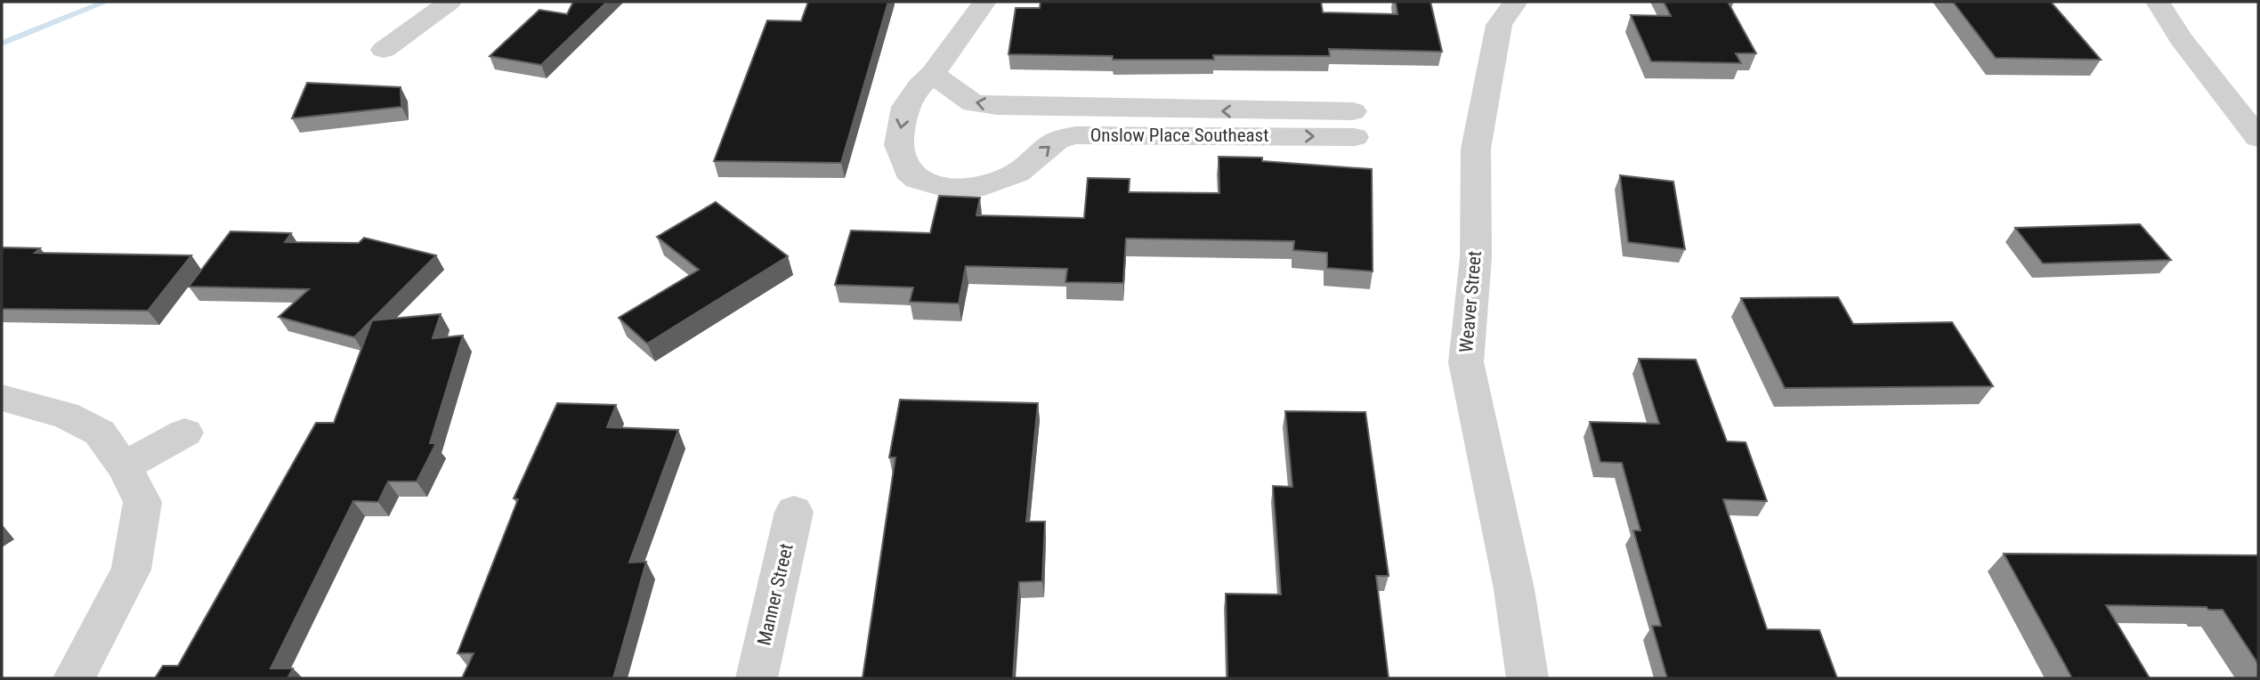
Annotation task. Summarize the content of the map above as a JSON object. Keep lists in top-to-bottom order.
{
  "streets": {
    "street": ["Onslow Place Southeast", "Weaver Street", "Manner Street"]
  }
}
